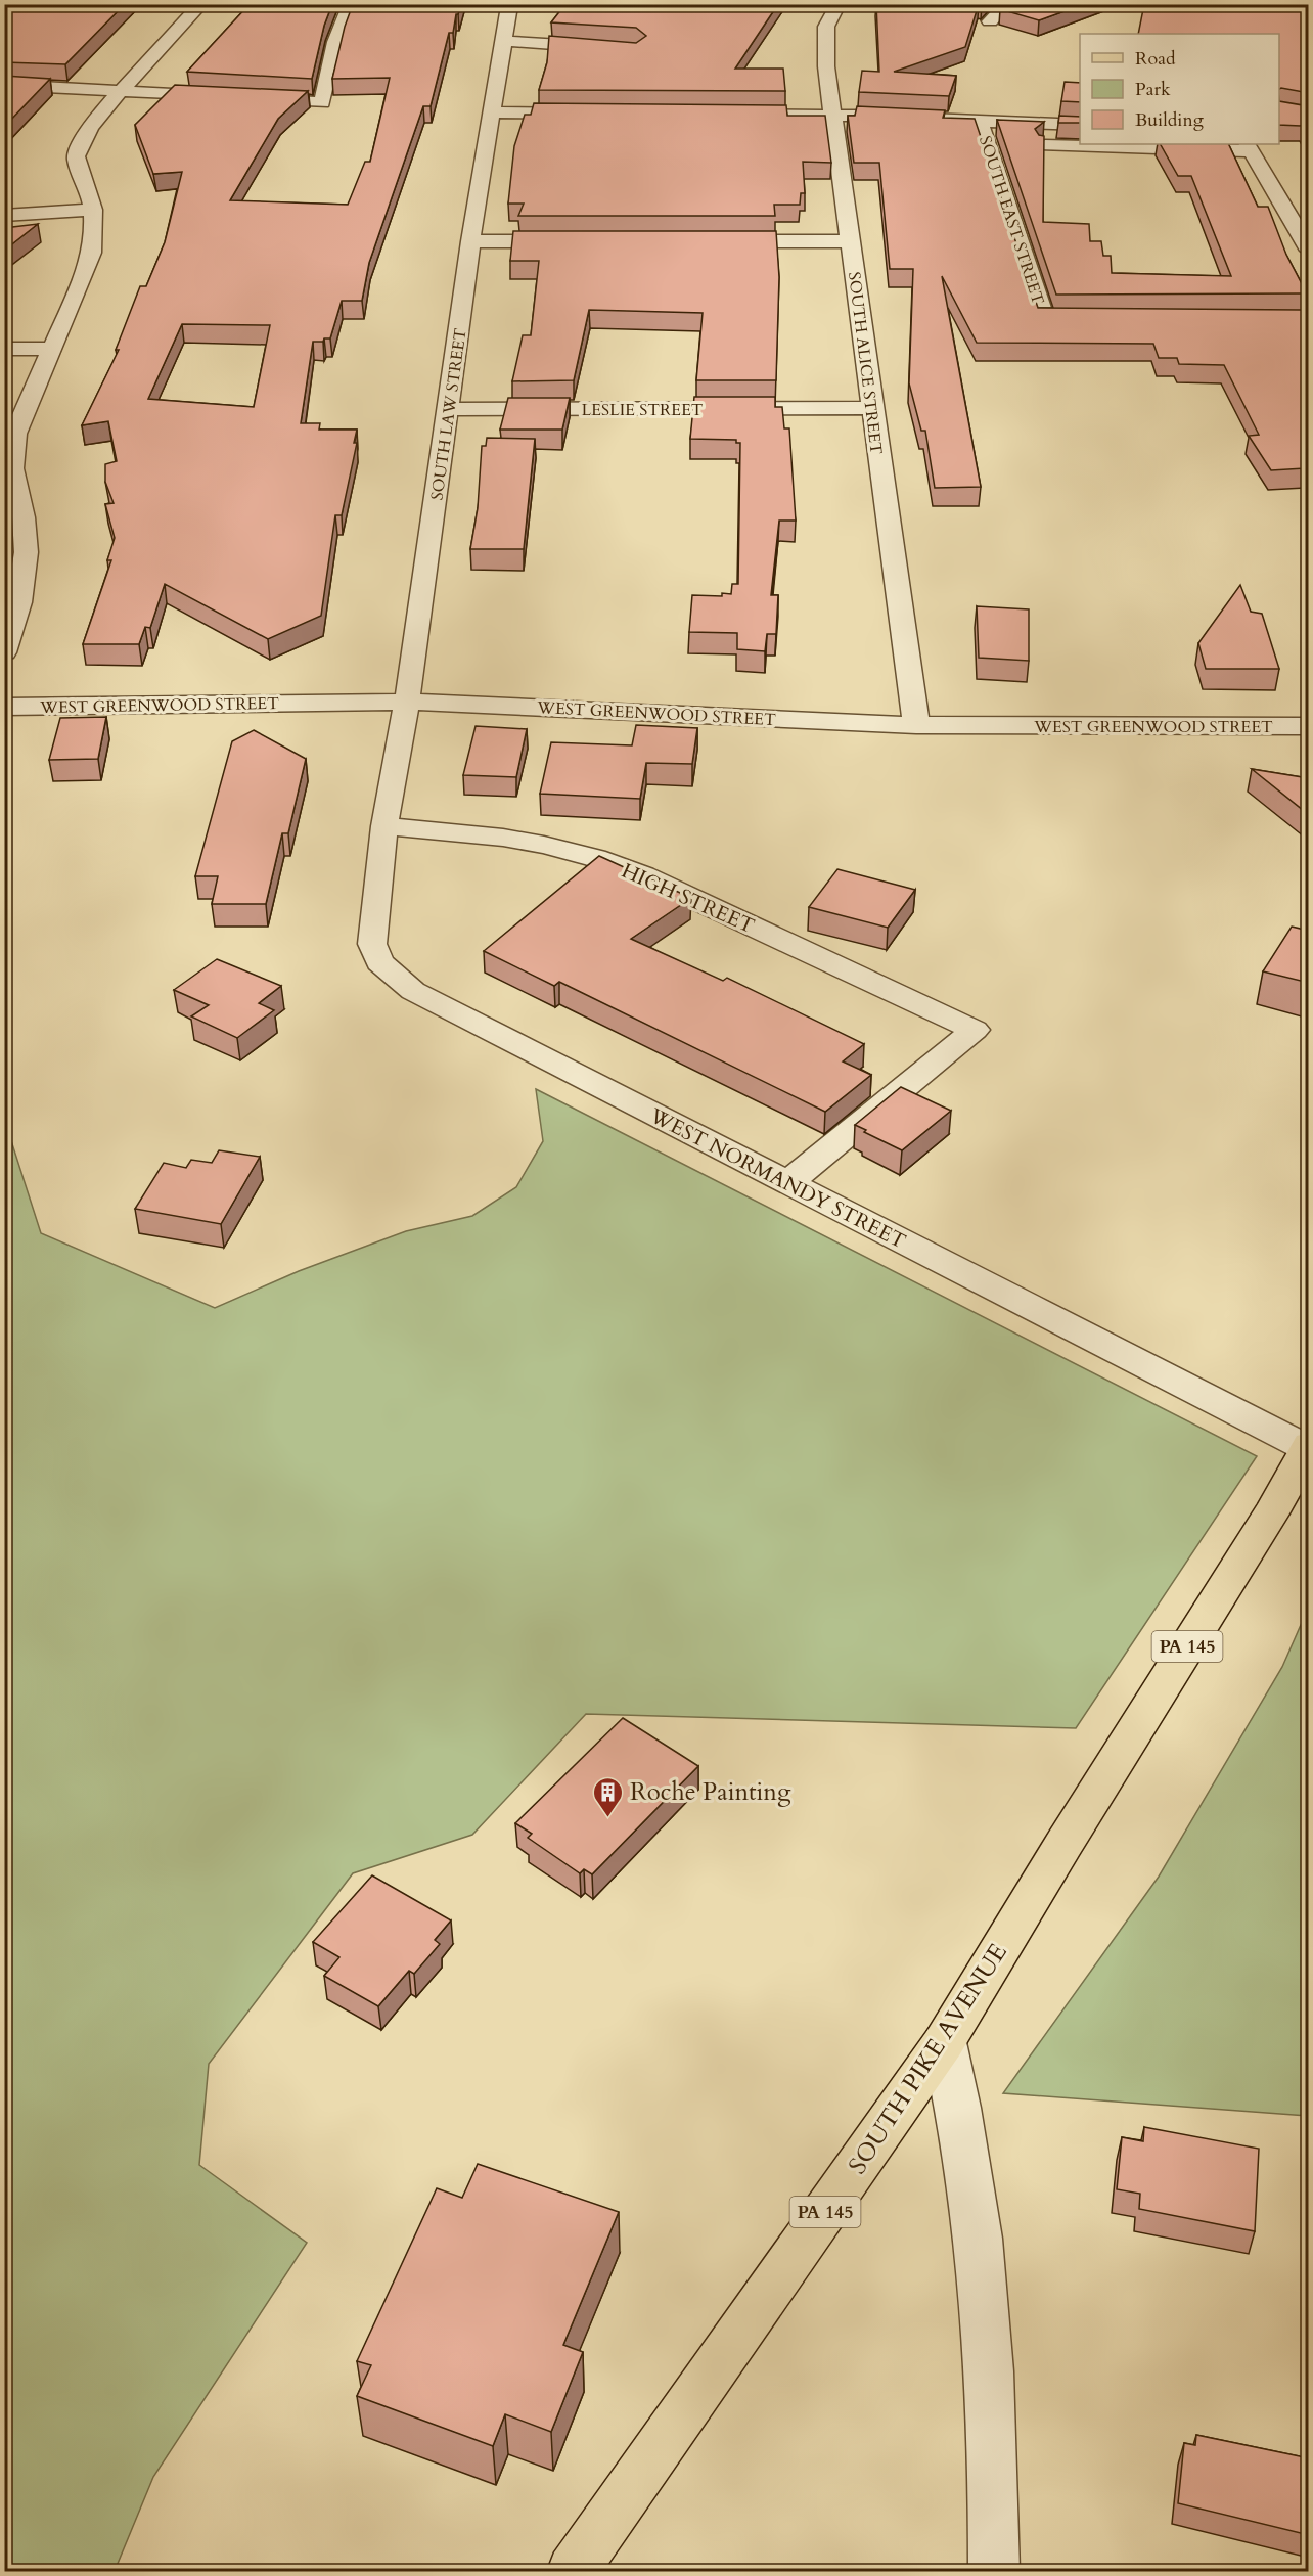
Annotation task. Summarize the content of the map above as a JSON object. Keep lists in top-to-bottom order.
{
  "streets": {
    "main road": ["PA 145", "SOUTH PIKE AVENUE"],
    "street": [
      "SOUTH EAST STREET",
      "SOUTH ALICE STREET",
      "LESLIE STREET",
      "SOUTH LAW STREET",
      "WEST GREENWOOD STREET",
      "HIGH STREET",
      "WEST NORMANDY STREET"
    ]
  },
  "crossings": [
    ["SOUTH ALICE STREET", "LESLIE STREET"],
    ["SOUTH ALICE STREET", "WEST GREENWOOD STREET"],
    ["LESLIE STREET", "SOUTH LAW STREET"],
    ["SOUTH LAW STREET", "WEST GREENWOOD STREET"],
    ["SOUTH LAW STREET", "HIGH STREET"],
    ["SOUTH LAW STREET", "WEST NORMANDY STREET"],
    ["HIGH STREET", "WEST NORMANDY STREET"],
    ["WEST NORMANDY STREET", "SOUTH PIKE AVENUE"]
  ],
  "places": {
    "building": ["Roche Painting"]
  },
  "legend": ["Road", "Park", "Building"]
}
